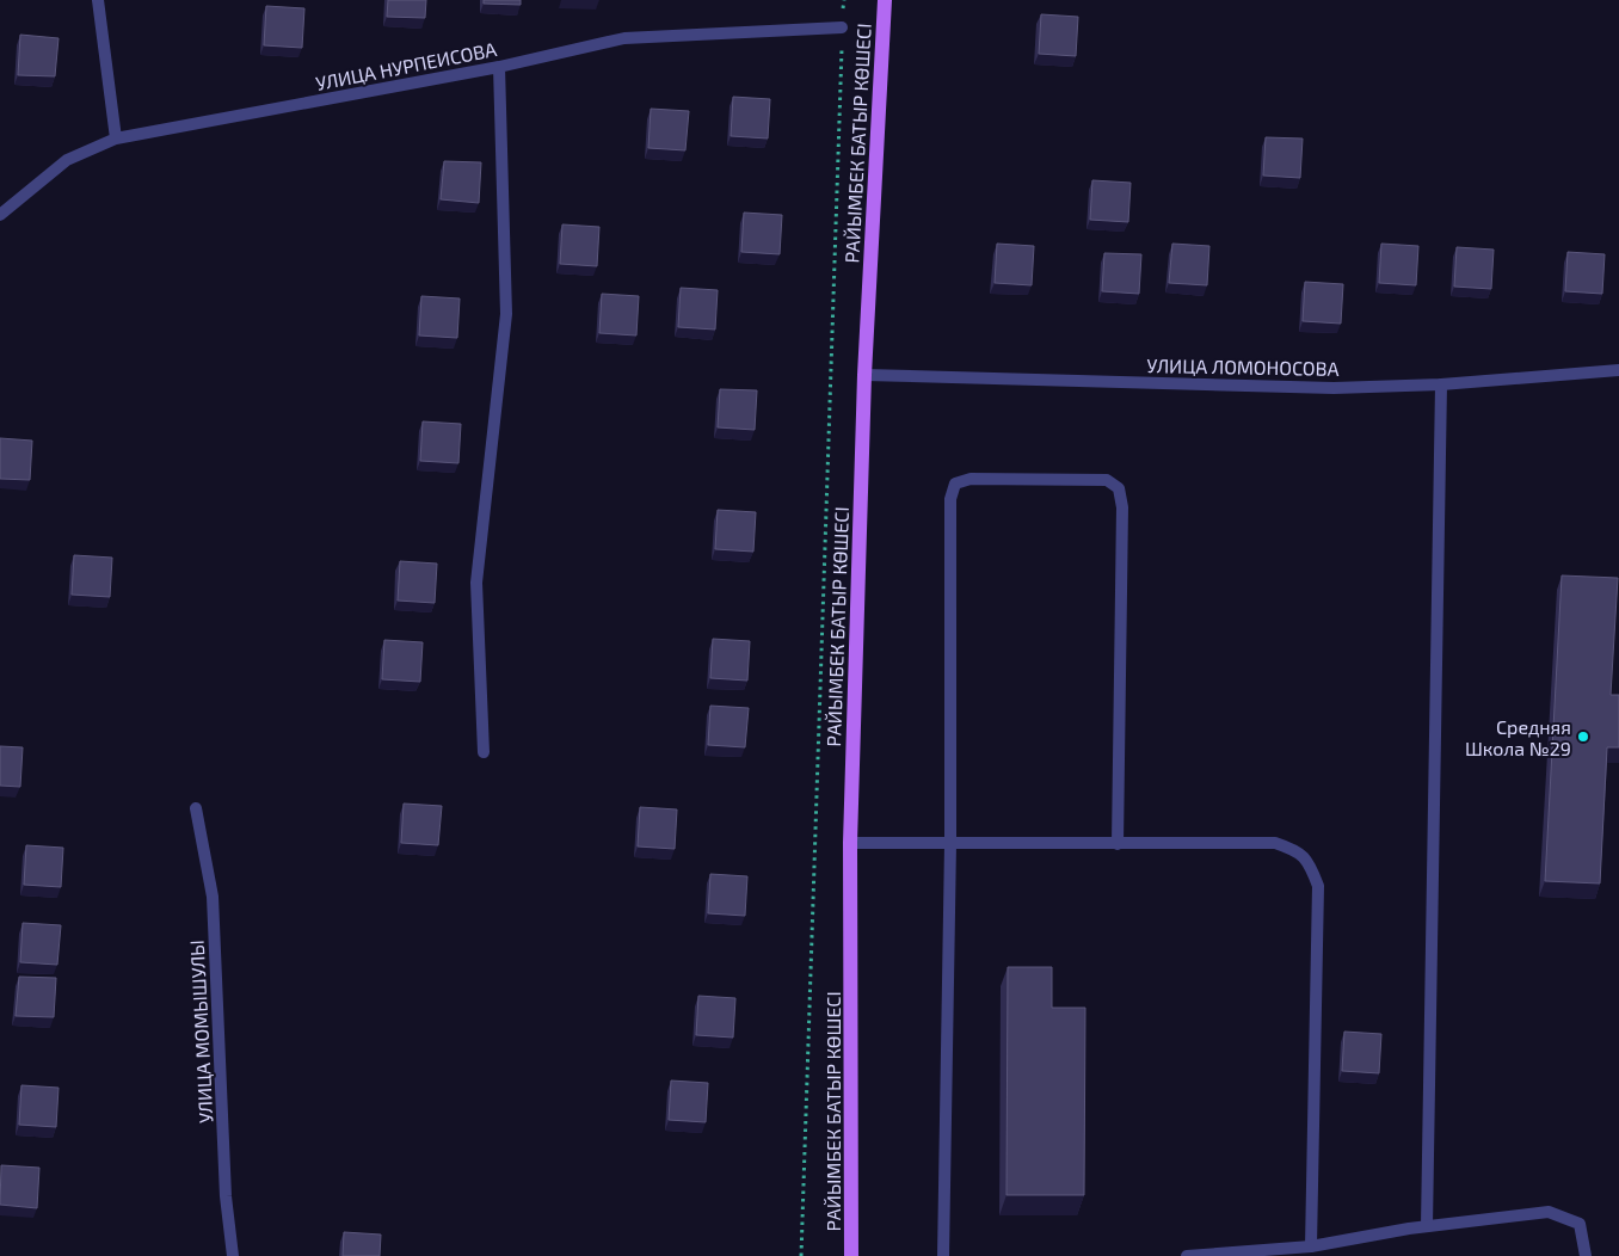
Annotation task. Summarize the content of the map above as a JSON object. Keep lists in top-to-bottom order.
{
  "streets": {
    "main road": ["РАЙЫМБЕК БАТЫР КӨШЕСІ"],
    "street": ["УЛИЦА НУРПЕИСОВА", "УЛИЦА ЛОМОНОСОВА", "УЛИЦА МОМЫШУЛЫ"]
  },
  "crossings": [
    ["РАЙЫМБЕК БАТЫР КӨШЕСІ", "УЛИЦА ЛОМОНОСОВА"]
  ],
  "places": ["Средняя Школа №29"]
}
